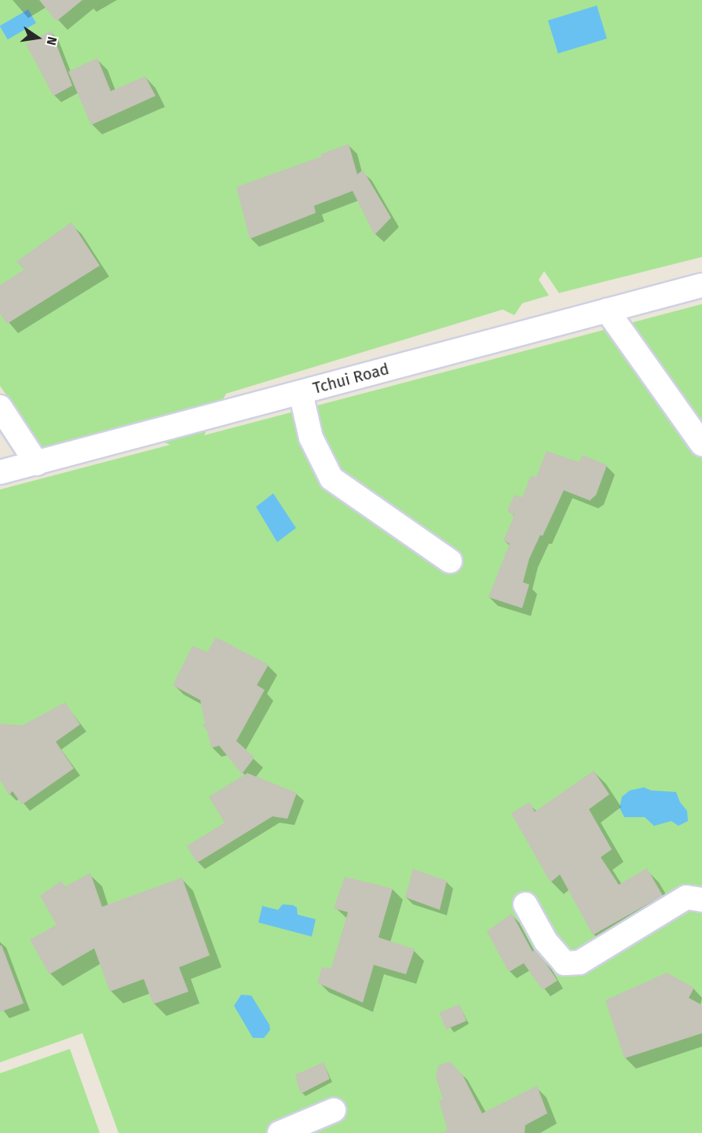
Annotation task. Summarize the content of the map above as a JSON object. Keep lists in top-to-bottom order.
{
  "streets": {
    "street": ["Tchui Road"]
  },
  "north": "right"
}
